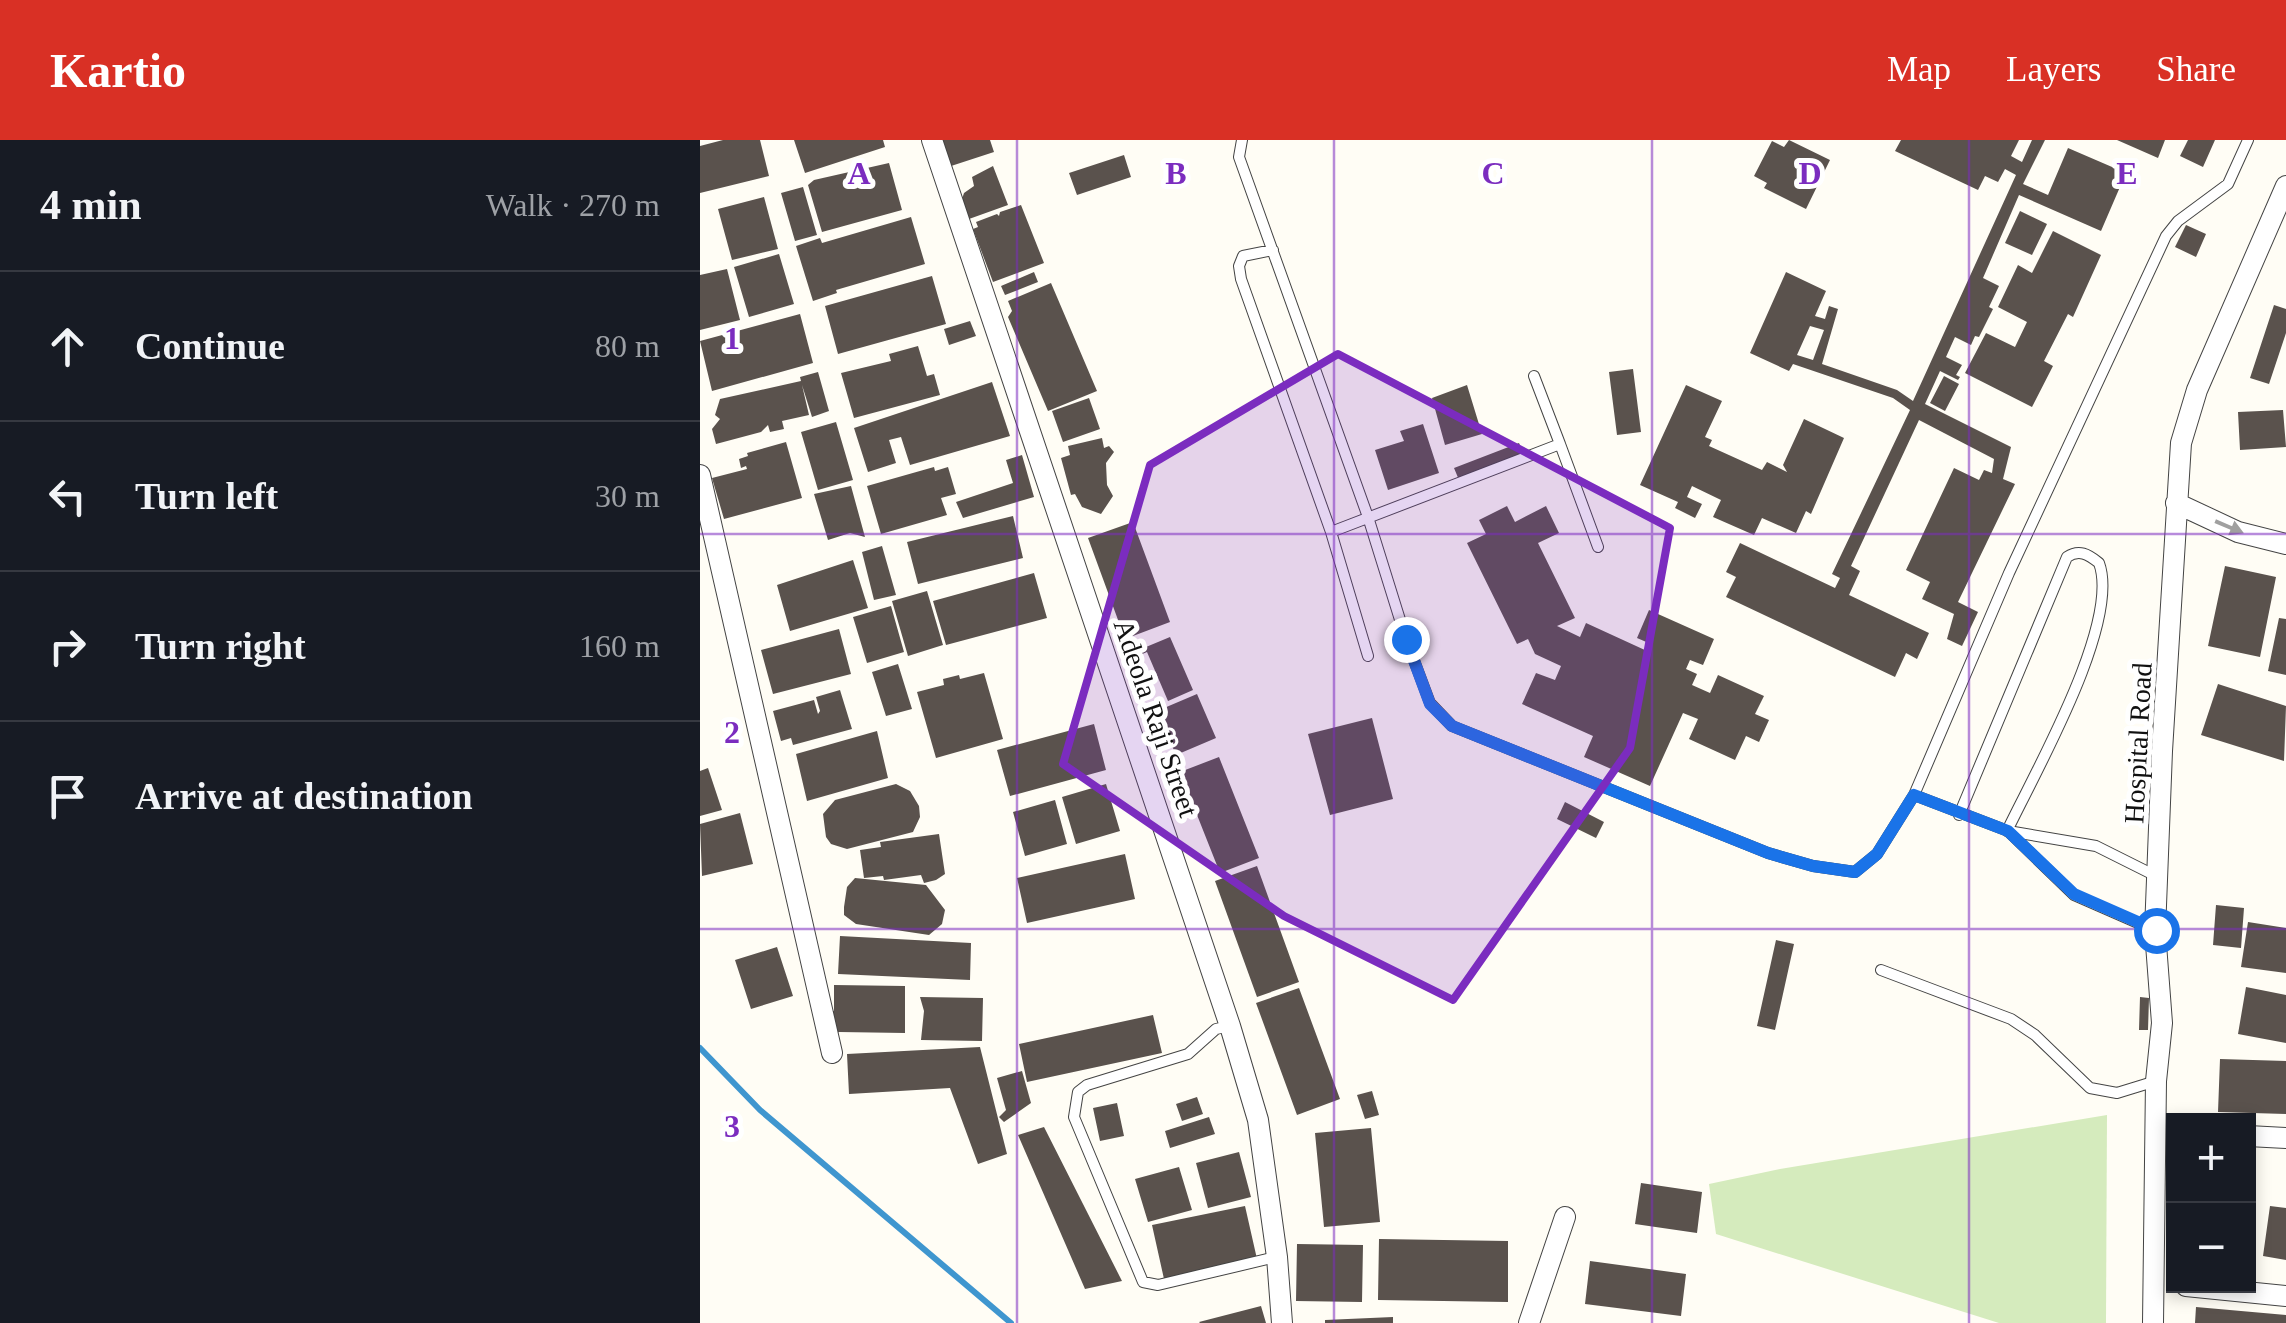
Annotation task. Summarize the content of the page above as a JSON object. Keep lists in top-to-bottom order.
{
  "streets": {
    "street": ["Adeola Raji Street", "Hospital Road"]
  },
  "page": {
    "header": "Kartio",
    "nav": ["Map", "Layers", "Share"],
    "heading": ["4 min", "Walk · 270 m"],
    "list": [
      ["Continue", "80 m"],
      ["Turn left", "30 m"],
      ["Turn right", "160 m"],
      "Arrive at destination"
    ],
    "map_buttons": ["+", "−"]
  },
  "grid": {
    "columns": [
      "A",
      "B",
      "C",
      "D",
      "E"
    ],
    "rows": ["1", "2", "3"]
  }
}
